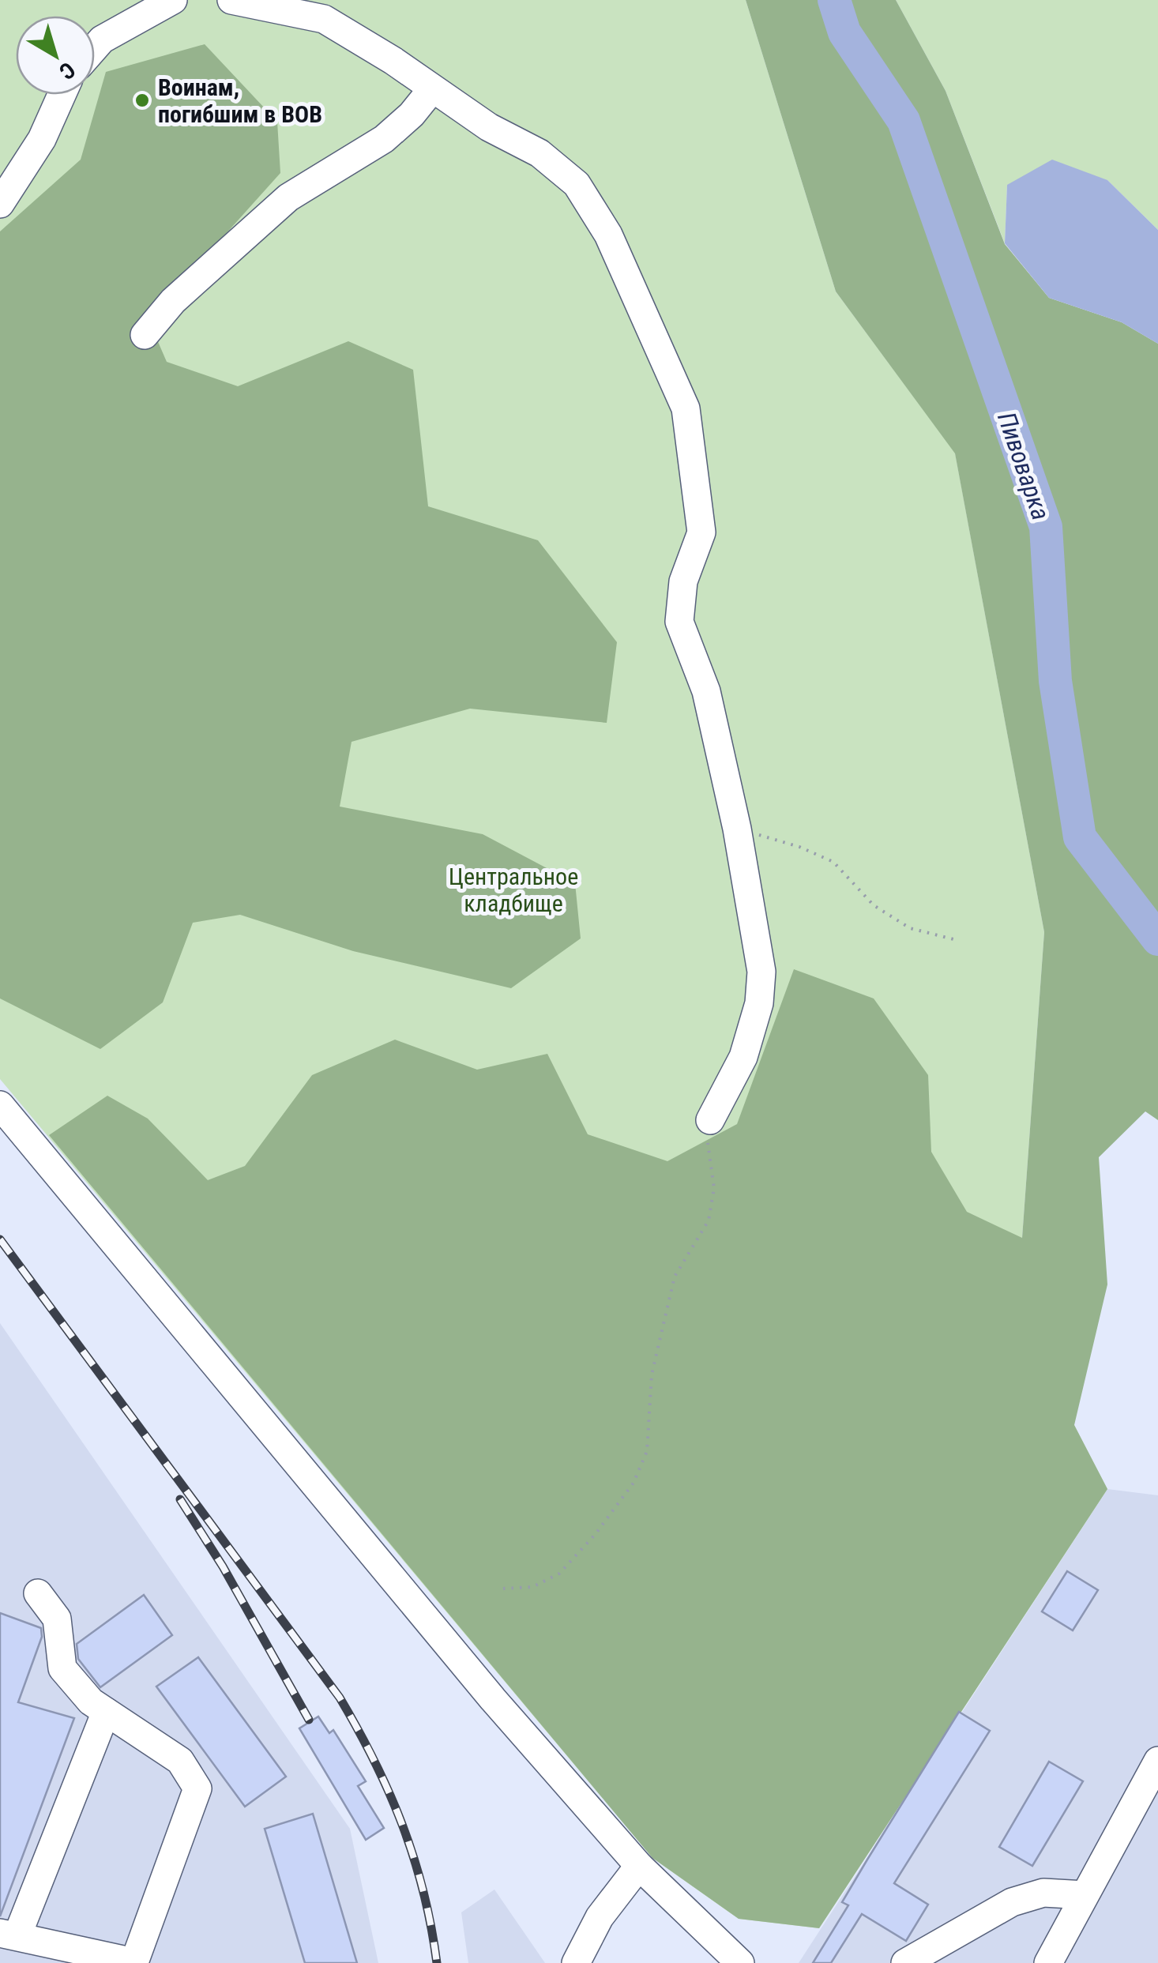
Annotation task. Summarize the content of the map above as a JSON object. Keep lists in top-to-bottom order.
{
  "water": ["Пивоварка"],
  "parks": ["Центральное кладбище"],
  "places": ["Воинам, погибшим в ВОВ"],
  "north": "bottom right"
}
